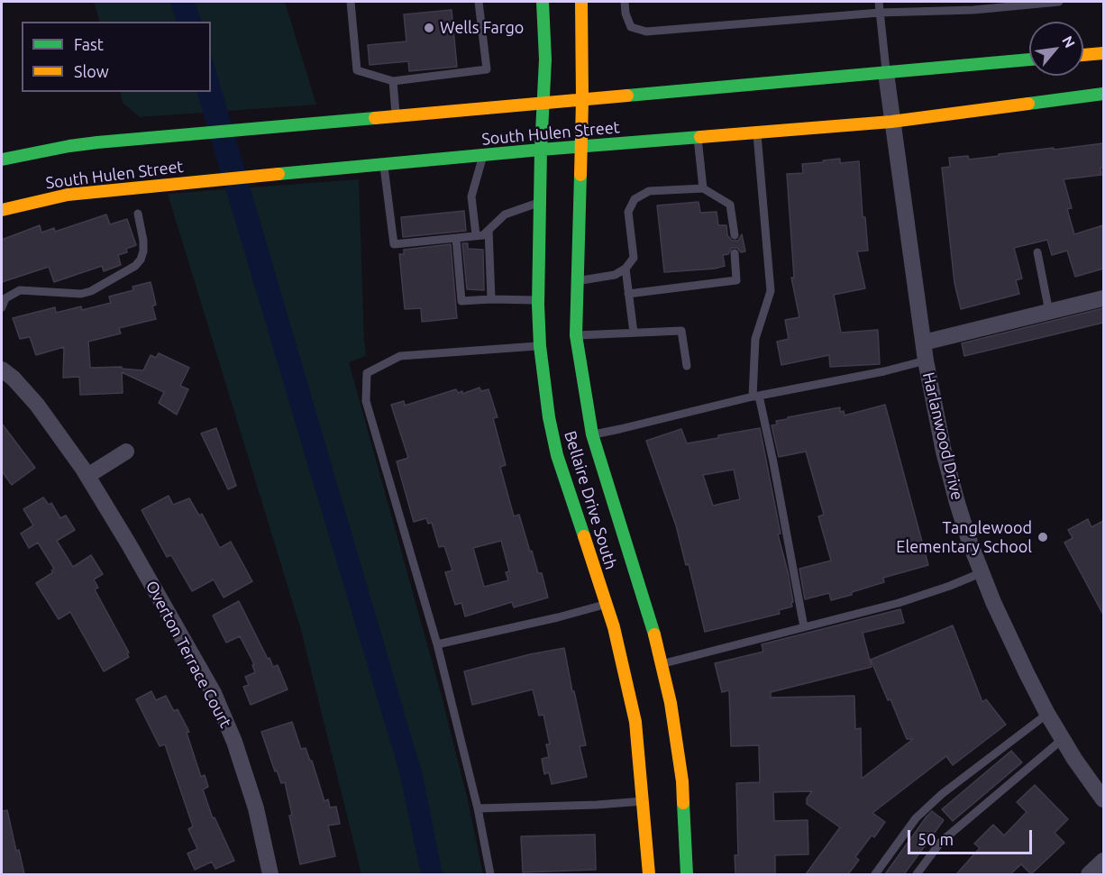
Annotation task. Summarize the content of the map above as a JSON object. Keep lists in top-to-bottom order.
{
  "streets": {
    "main road": ["South Hulen Street", "Bellaire Drive South"],
    "street": ["Harlanwood Drive", "Overton Terrace Court"]
  },
  "crossings": [
    ["South Hulen Street", "Harlanwood Drive"],
    ["South Hulen Street", "Bellaire Drive South"]
  ],
  "places": ["Wells Fargo", "Tanglewood Elementary School"],
  "legend": ["Fast", "Slow"],
  "scale_bar": "50 m",
  "north": "top right"
}
